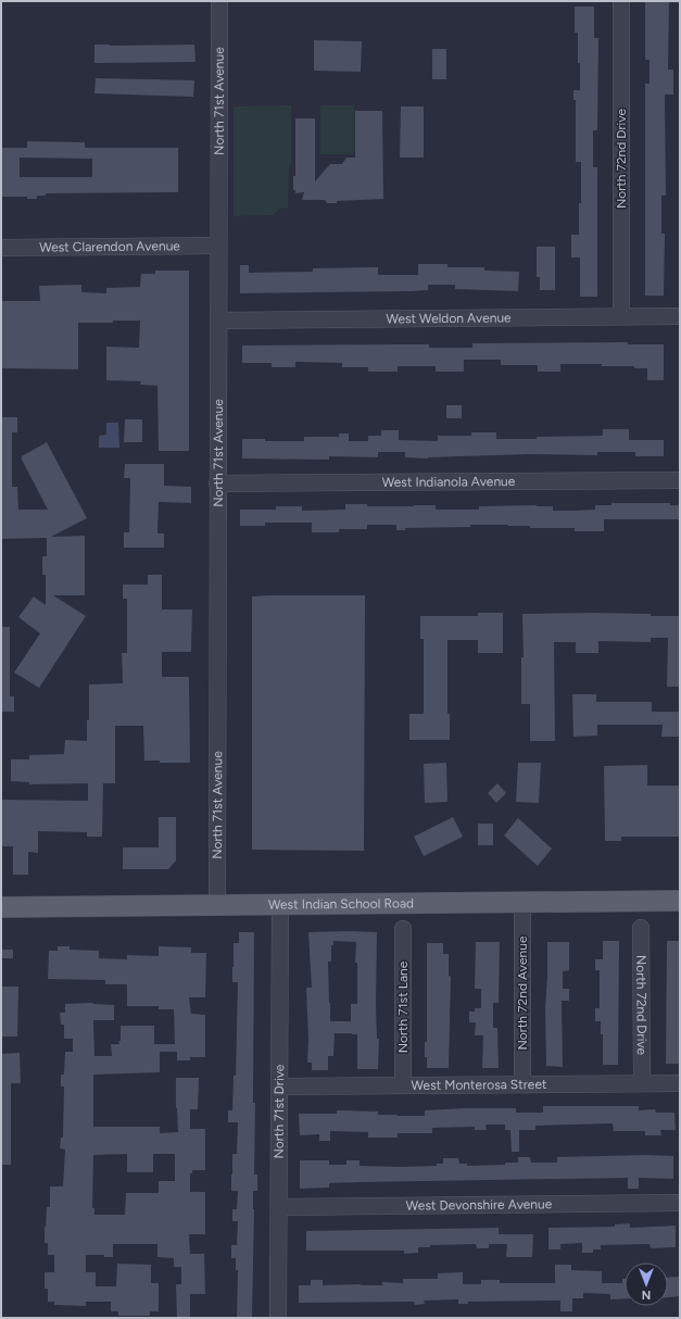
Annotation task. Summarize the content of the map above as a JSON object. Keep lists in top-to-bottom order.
{
  "streets": {
    "main road": ["West Indian School Road"],
    "street": [
      "North 71st Avenue",
      "North 72nd Drive",
      "West Clarendon Avenue",
      "West Weldon Avenue",
      "West Indianola Avenue",
      "North 72nd Avenue",
      "North 71st Lane",
      "West Monterosa Street",
      "North 71st Drive",
      "West Devonshire Avenue"
    ]
  },
  "crossings": [
    ["North 71st Avenue", "West Clarendon Avenue"],
    ["North 71st Avenue", "West Weldon Avenue"],
    ["North 71st Avenue", "West Indianola Avenue"],
    ["North 71st Avenue", "West Indian School Road"],
    ["North 72nd Drive", "West Weldon Avenue"],
    ["North 72nd Drive", "West Monterosa Street"],
    ["West Indian School Road", "North 72nd Avenue"],
    ["West Indian School Road", "North 71st Drive"],
    ["North 72nd Avenue", "West Monterosa Street"],
    ["North 71st Lane", "West Monterosa Street"],
    ["West Monterosa Street", "North 71st Drive"],
    ["North 71st Drive", "West Devonshire Avenue"]
  ],
  "north": "bottom"
}
